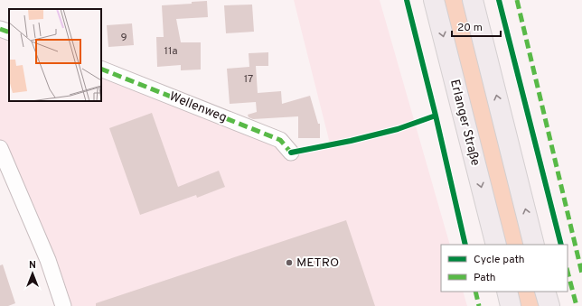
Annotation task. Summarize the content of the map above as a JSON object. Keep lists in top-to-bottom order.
{
  "streets": {
    "main road": ["Erlanger Straße"],
    "street": ["Wellenweg"]
  },
  "places": ["METRO"],
  "house_numbers": ["9", "11a", "17"],
  "legend": ["Cycle path", "Path"],
  "scale_bar": "20 m",
  "north": "top"
}
